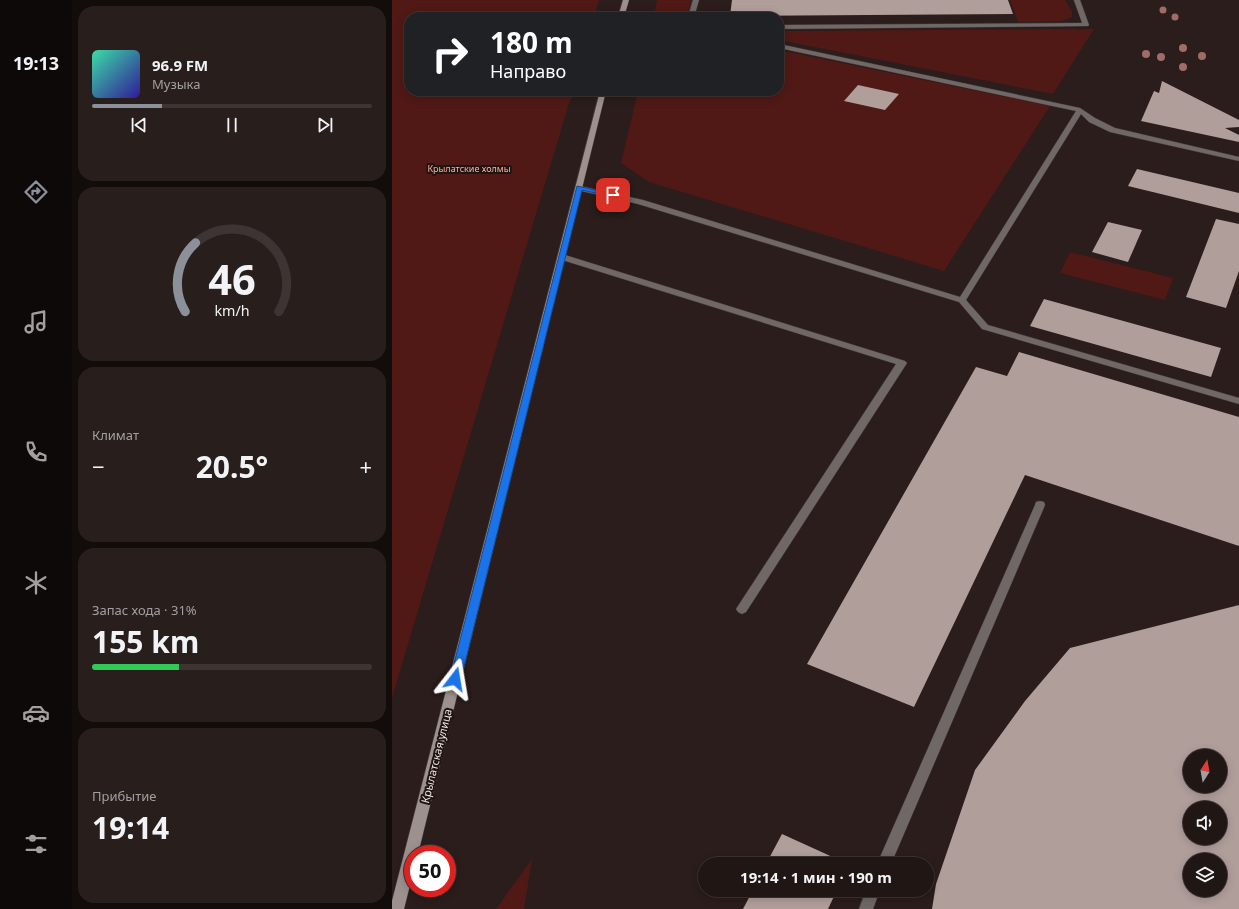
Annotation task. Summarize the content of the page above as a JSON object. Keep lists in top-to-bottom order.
{
  "streets": {
    "main road": ["Крылатская улица"]
  },
  "parks": ["Крылатские холмы"],
  "north": "top",
  "page": {
    "tabs": "19:13",
    "turn": ["180 m", "Направо"],
    "song": ["96.9 FM", "Музыка"],
    "tile": [
      "Климат",
      ["Запас хода · 31%", "155 km"],
      ["Прибытие", "19:14"]
    ],
    "heat": ["−", "20.5°", "+"],
    "limit": "50",
    "trip": "19:14 · 1 мин · 190 m",
    "gauge": ["46", "km/h"]
  }
}
